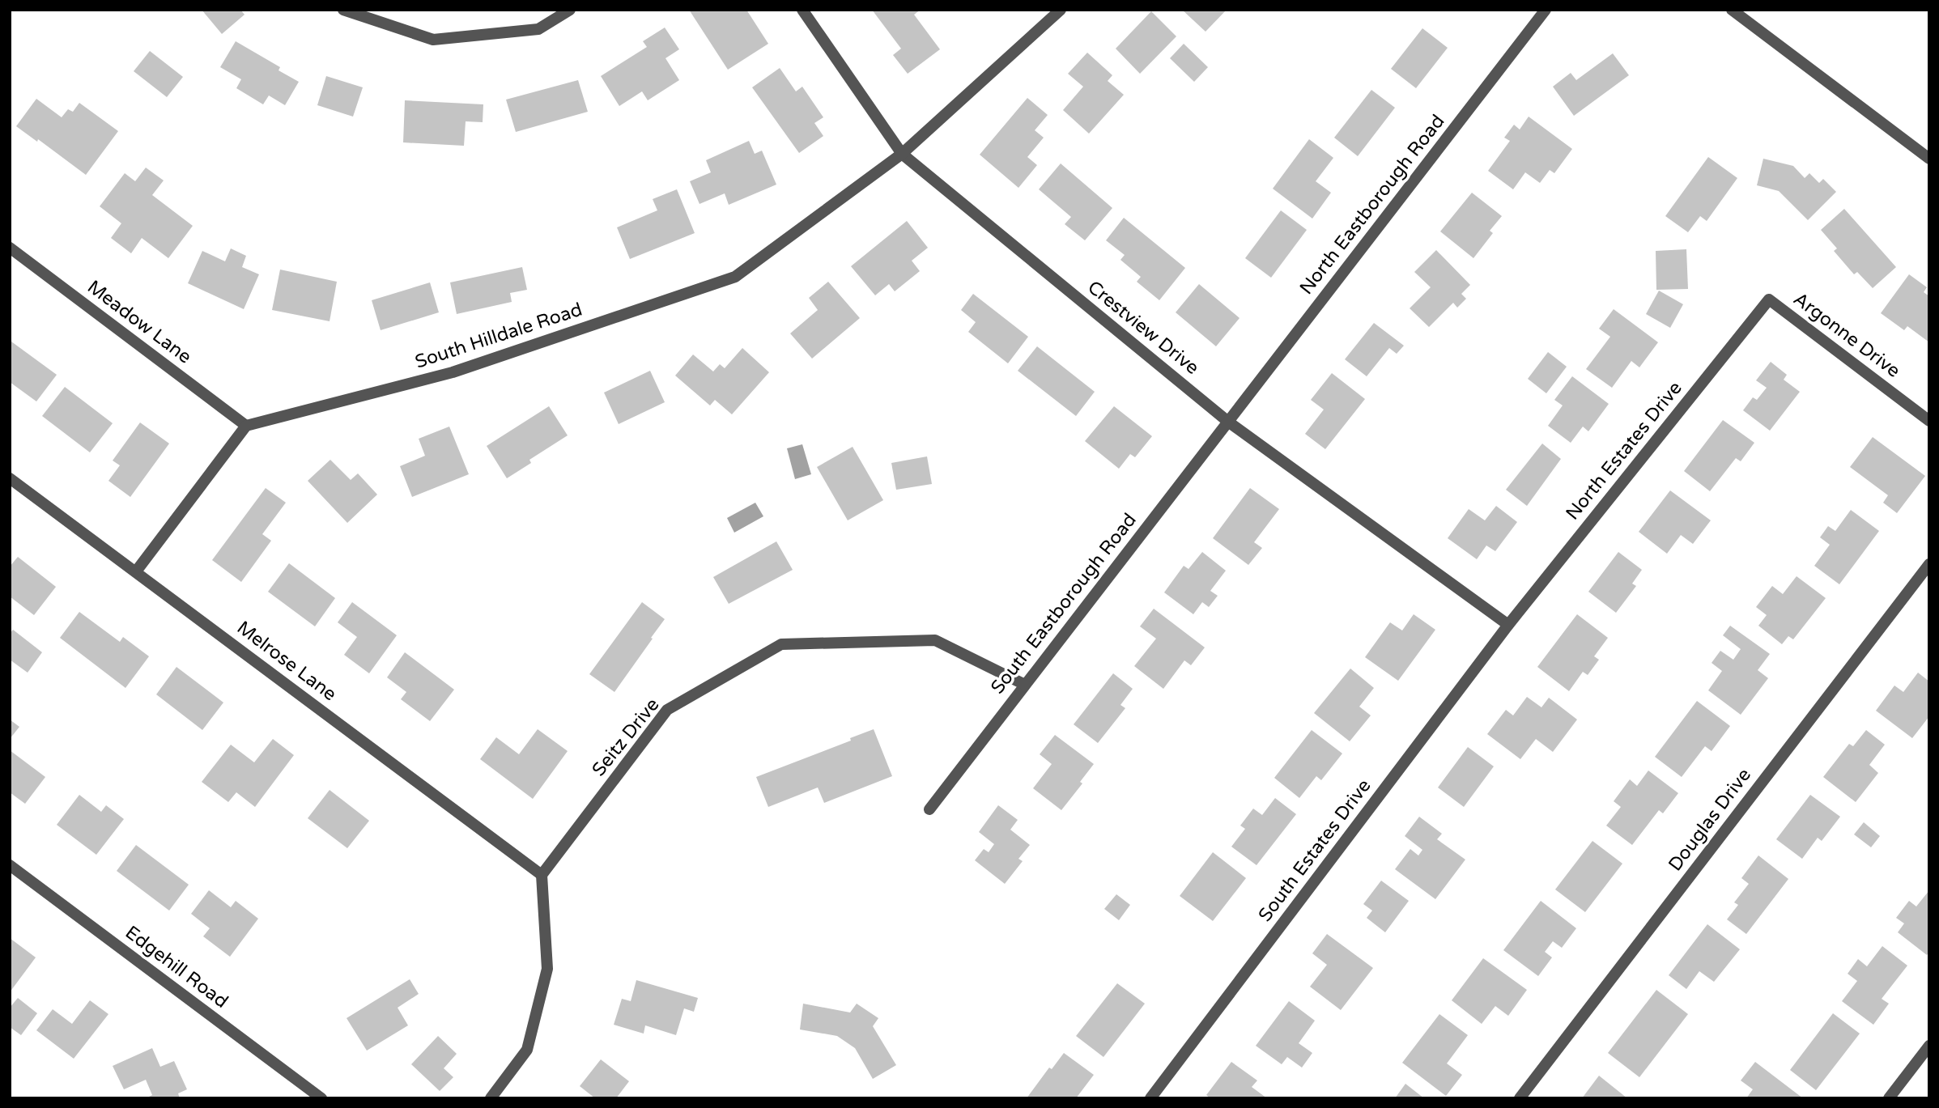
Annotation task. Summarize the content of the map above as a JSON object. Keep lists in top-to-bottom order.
{
  "streets": {
    "street": [
      "North Eastborough Road",
      "Meadow Lane",
      "Crestview Drive",
      "Argonne Drive",
      "South Hilldale Road",
      "North Estates Drive",
      "South Eastborough Road",
      "Melrose Lane",
      "Seitz Drive",
      "Douglas Drive",
      "South Estates Drive",
      "Edgehill Road"
    ]
  },
  "crossings": [
    ["North Eastborough Road", "Crestview Drive"],
    ["North Eastborough Road", "South Eastborough Road"],
    ["Meadow Lane", "South Hilldale Road"],
    ["Crestview Drive", "South Hilldale Road"],
    ["Crestview Drive", "North Estates Drive"],
    ["Crestview Drive", "South Eastborough Road"],
    ["Crestview Drive", "South Estates Drive"],
    ["Argonne Drive", "North Estates Drive"],
    ["North Estates Drive", "South Estates Drive"],
    ["South Eastborough Road", "Seitz Drive"],
    ["Melrose Lane", "Seitz Drive"]
  ]
}
